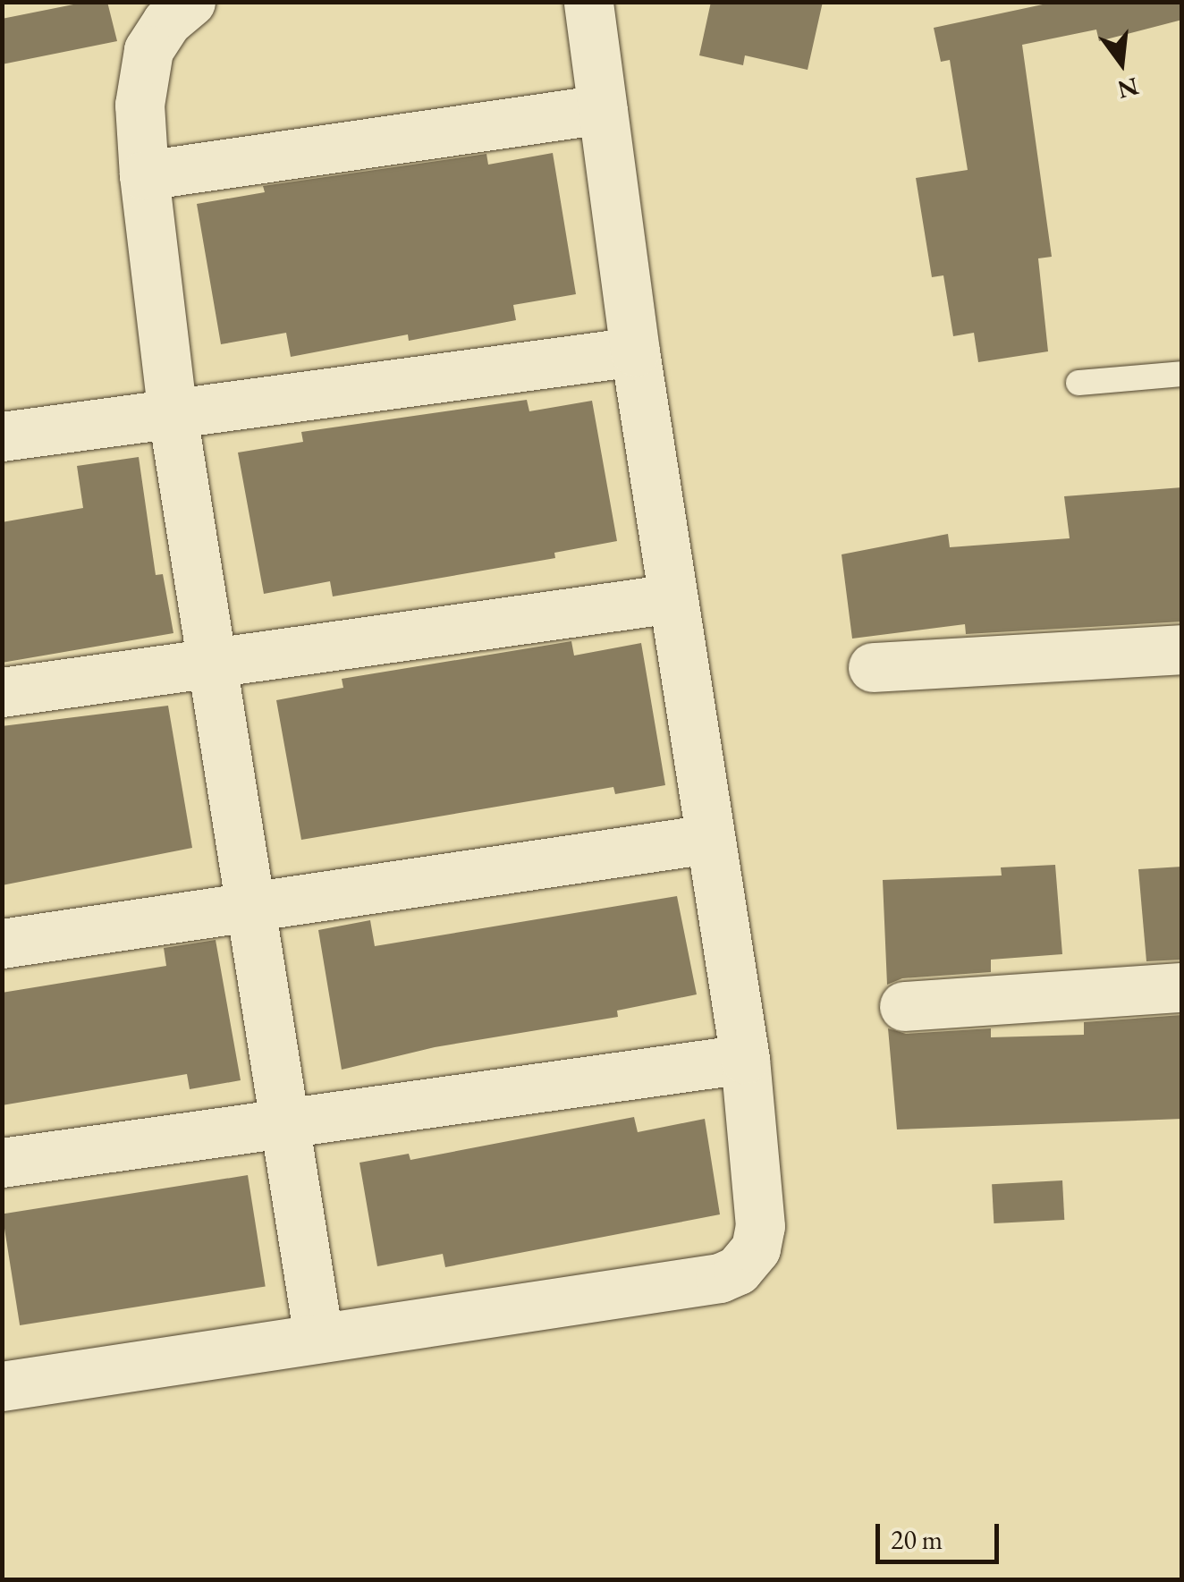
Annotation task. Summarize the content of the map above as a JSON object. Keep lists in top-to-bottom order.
{
  "scale_bar": "20 m",
  "north": "bottom"
}
